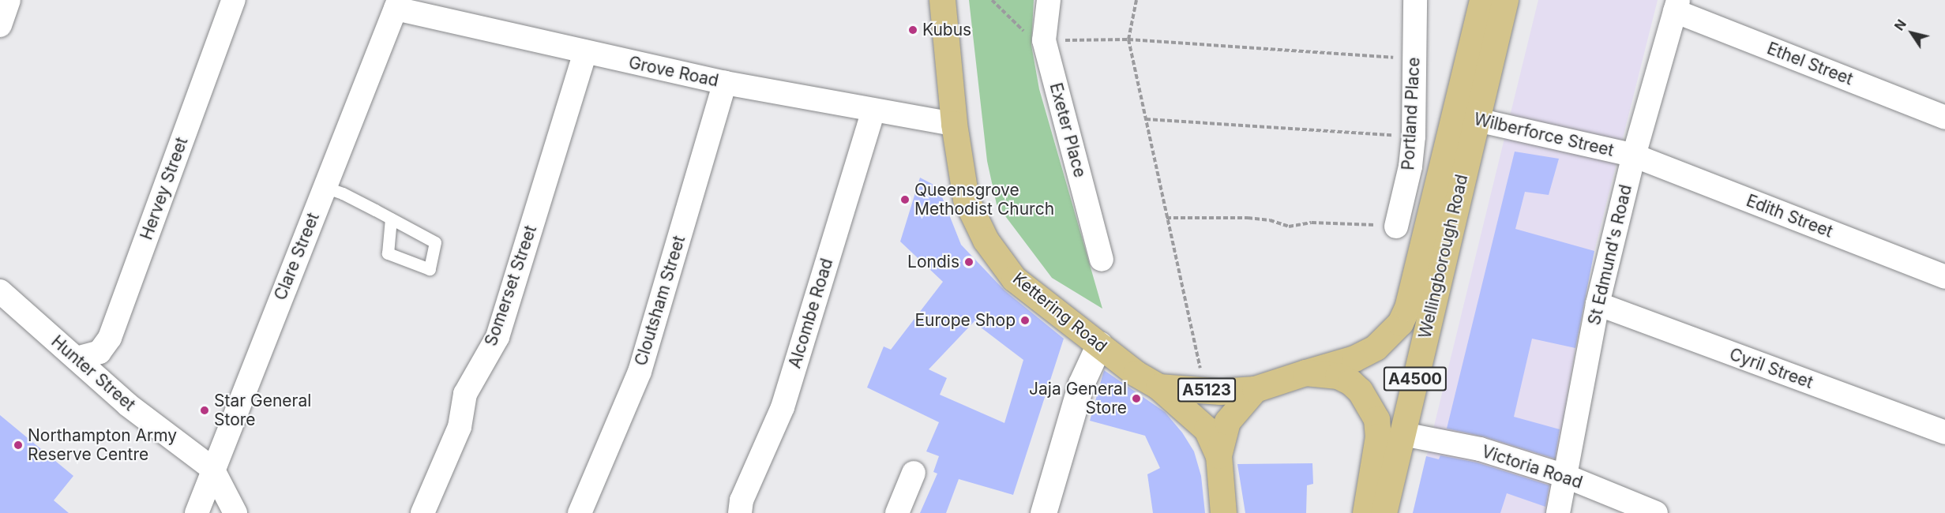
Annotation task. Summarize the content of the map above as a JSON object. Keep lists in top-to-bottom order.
{
  "streets": {
    "main road": [
      "Wellingborough Road",
      "Kettering Road",
      "A4500",
      "A5123"
    ],
    "street": [
      "Ethel Street",
      "Grove Road",
      "Portland Place",
      "Exeter Place",
      "Wilberforce Street",
      "Hervey Street",
      "Edith Street",
      "St Edmund's Road",
      "Clare Street",
      "Somerset Street",
      "Cloutsham Street",
      "Alcombe Road",
      "Cyril Street",
      "Hunter Street",
      "Victoria Road"
    ]
  },
  "crossings": [
    ["Ethel Street", "St Edmund's Road"],
    ["Grove Road", "Clare Street"],
    ["Grove Road", "Somerset Street"],
    ["Grove Road", "Cloutsham Street"],
    ["Grove Road", "Kettering Road"],
    ["Grove Road", "Alcombe Road"],
    ["Wilberforce Street", "Edith Street"],
    ["Wilberforce Street", "St Edmund's Road"],
    ["Wilberforce Street", "Wellingborough Road"],
    ["Hervey Street", "Hunter Street"],
    ["Edith Street", "St Edmund's Road"],
    ["St Edmund's Road", "Cyril Street"],
    ["St Edmund's Road", "Victoria Road"],
    ["Clare Street", "Hunter Street"],
    ["Wellingborough Road", "A4500"],
    ["Wellingborough Road", "Victoria Road"],
    ["Kettering Road", "A5123"],
    ["A4500", "A5123"]
  ],
  "places": [
    "Kubus",
    "Queensgrove Methodist Church",
    "Londis",
    "Europe Shop",
    "Jaja General Store",
    "Star General Store",
    "Northampton Army Reserve Centre"
  ],
  "north": "top left"
}
